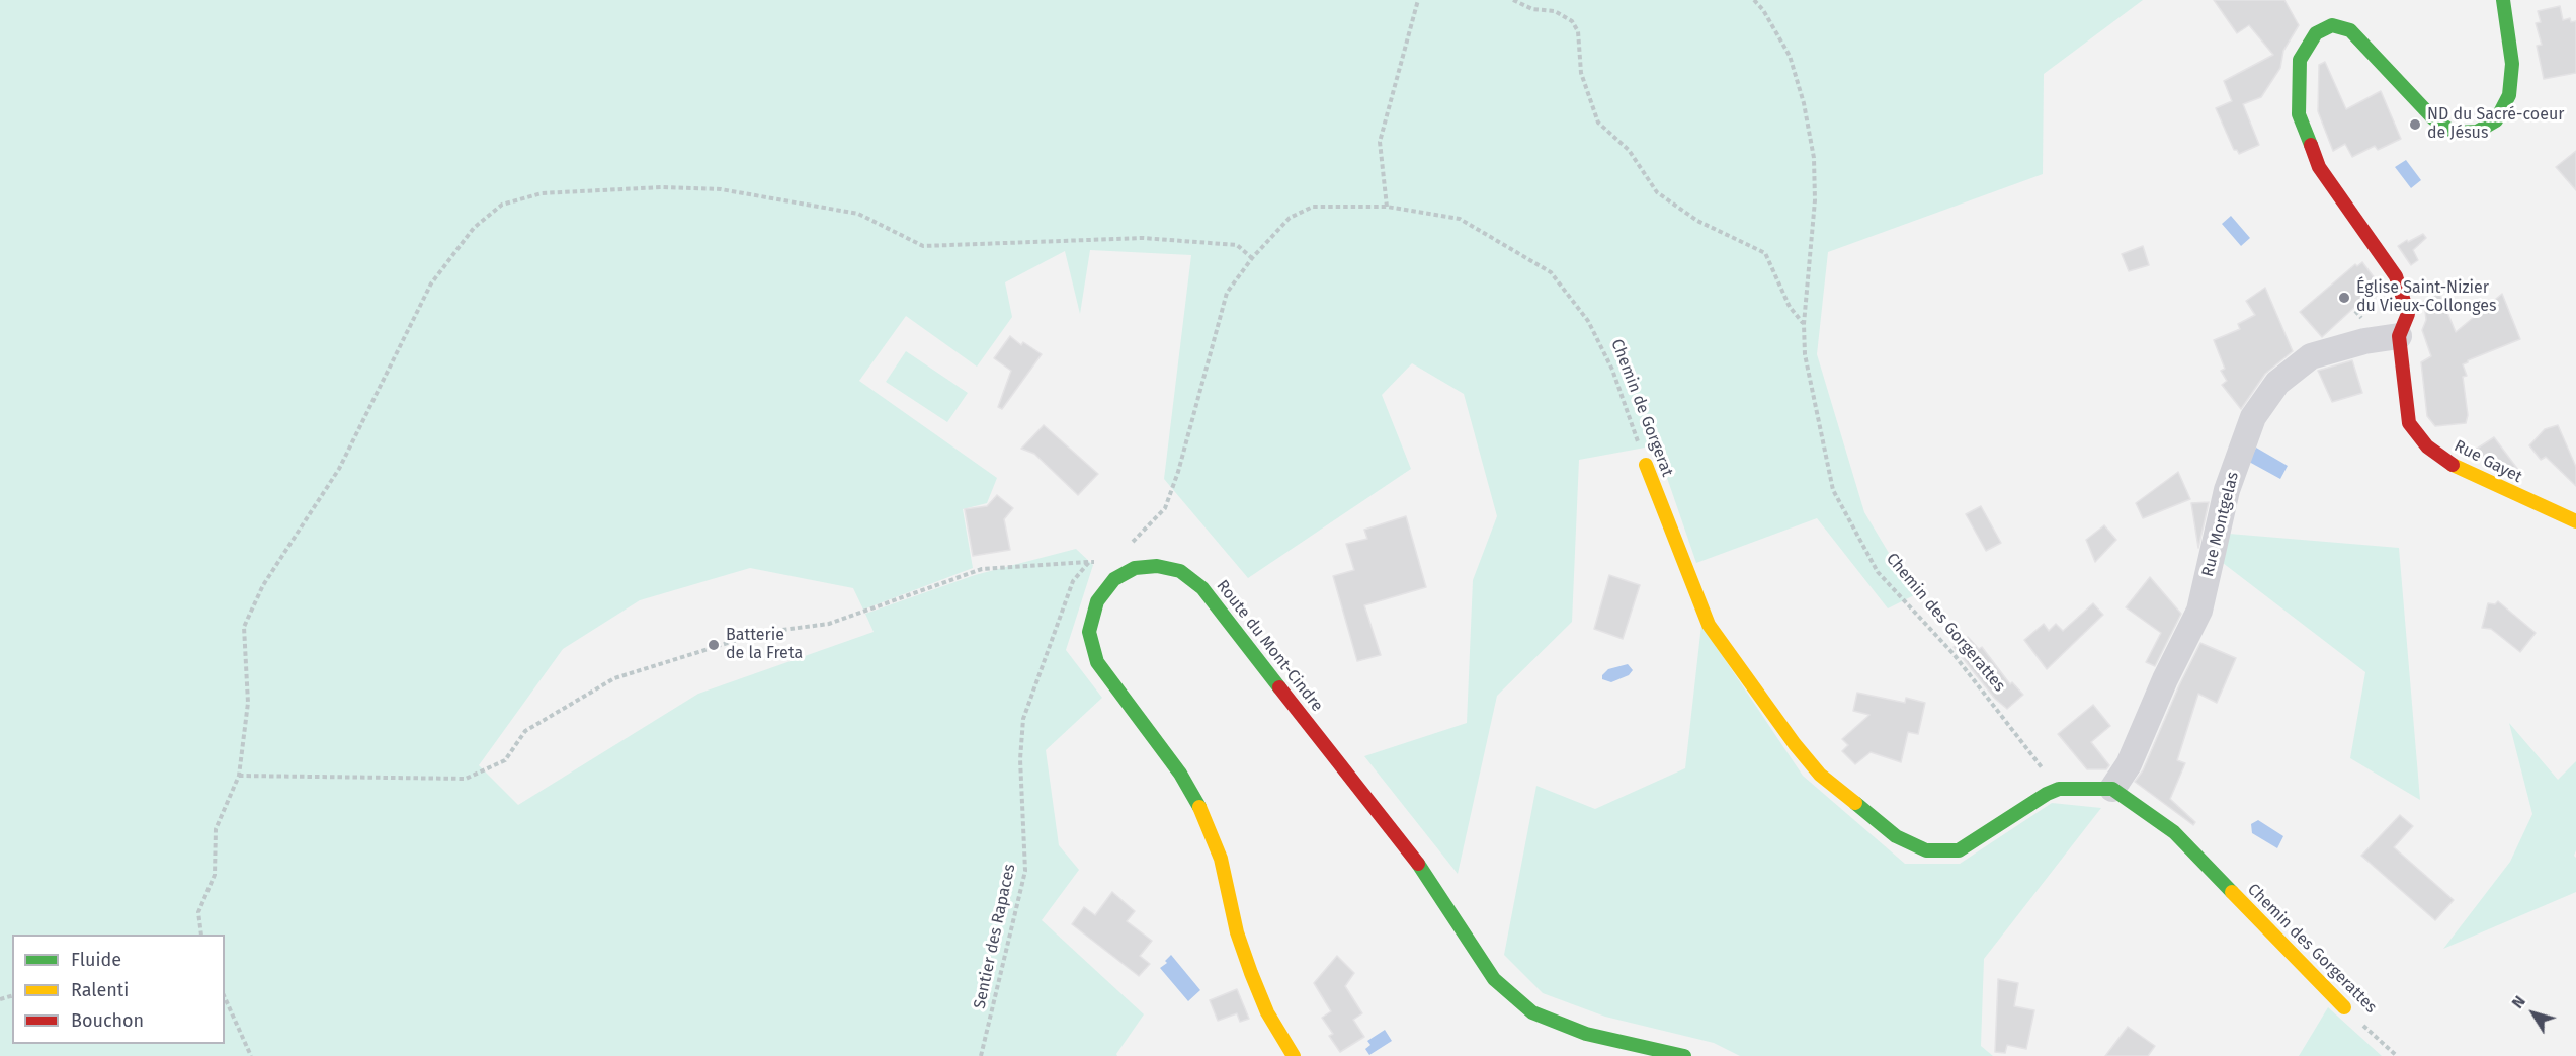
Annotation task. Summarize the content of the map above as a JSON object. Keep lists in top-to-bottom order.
{
  "streets": {
    "street": [
      "Chemin de Gorgerat",
      "Rue Gayet",
      "Rue Montgelas",
      "Chemin des Gorgerattes",
      "Route du Mont-Cindre"
    ],
    "path": ["Sentier des Rapaces"]
  },
  "crossings": [
    ["Chemin de Gorgerat", "Chemin des Gorgerattes"],
    ["Rue Gayet", "Rue Montgelas"],
    ["Rue Montgelas", "Chemin des Gorgerattes"]
  ],
  "places": ["ND du Sacré-coeur de Jésus", "Église Saint-Nizier du Vieux-Collonges", "Batterie de la Freta"],
  "legend": ["Fluide", "Ralenti", "Bouchon"],
  "north": "top left"
}
